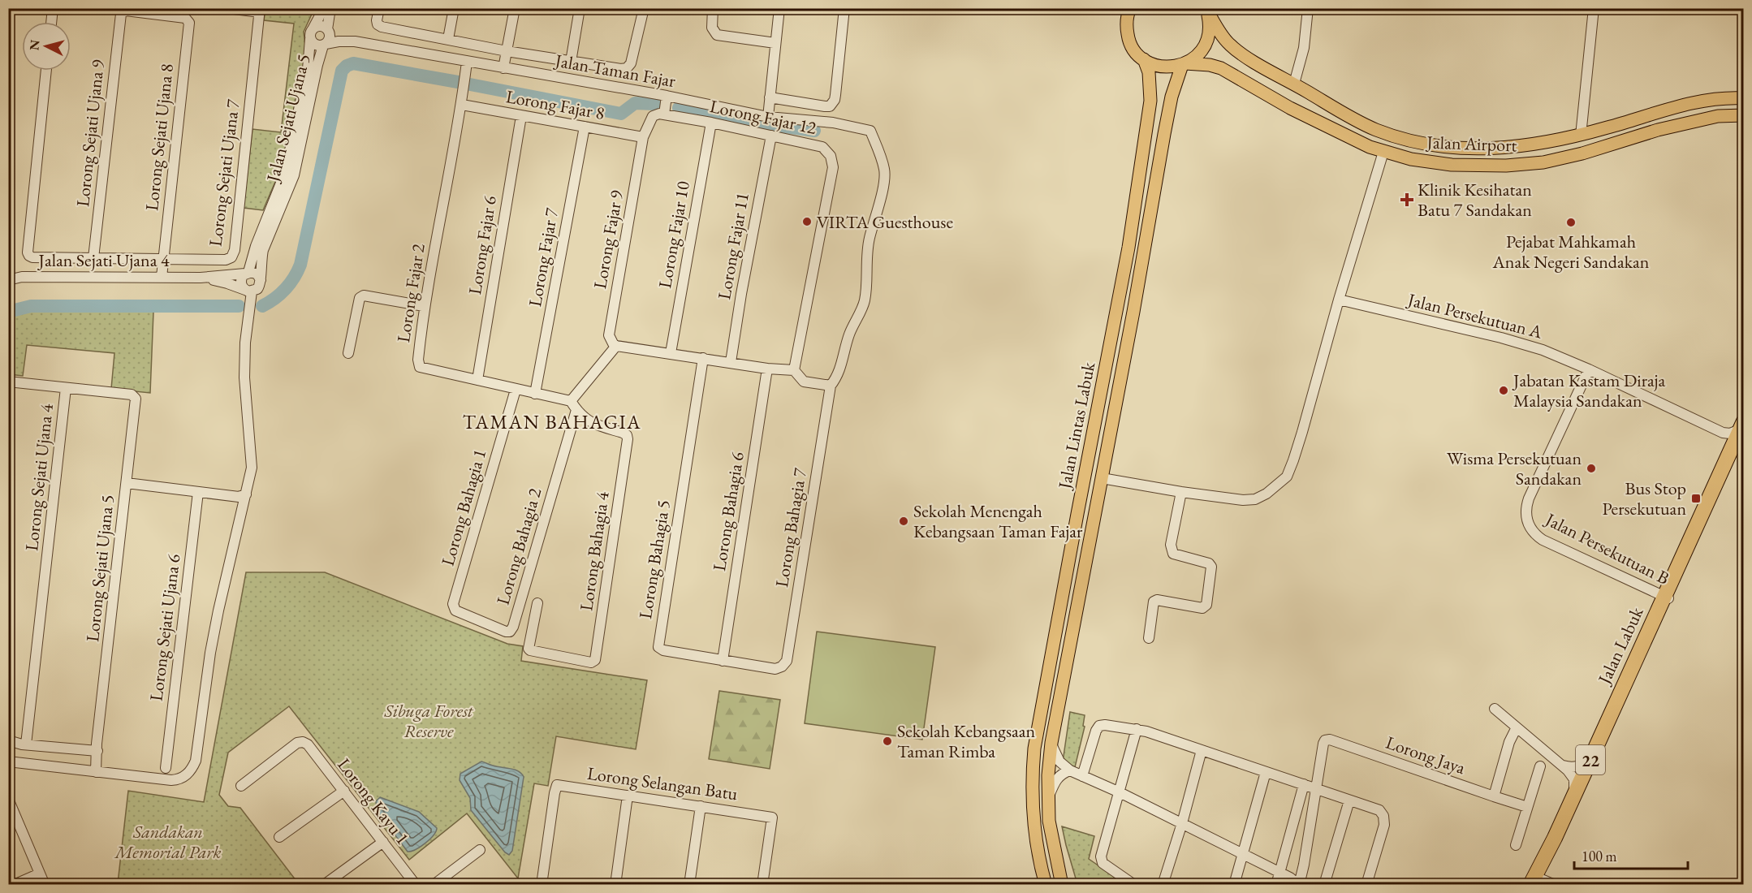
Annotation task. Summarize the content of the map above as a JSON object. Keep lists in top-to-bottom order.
{
  "streets": {
    "highway": ["Jalan Labuk", "22"],
    "main road": ["Jalan Airport", "Jalan Lintas Labuk"],
    "street": [
      "Jalan Taman Fajar",
      "Lorong Fajar 8",
      "Lorong Fajar 12",
      "Jalan Sejati Ujana 5",
      "Lorong Sejati Ujana 9",
      "Lorong Sejati Ujana 8",
      "Lorong Sejati Ujana 7",
      "Lorong Fajar 10",
      "Lorong Fajar 9",
      "Lorong Fajar 6",
      "Lorong Fajar 11",
      "Lorong Fajar 7",
      "Jalan Sejati Ujana 4",
      "Lorong Fajar 2",
      "Jalan Persekutuan A",
      "Lorong Sejati Ujana 4",
      "Lorong Bahagia 1",
      "Lorong Bahagia 6",
      "Lorong Bahagia 7",
      "Lorong Bahagia 2",
      "Jalan Persekutuan B",
      "Lorong Bahagia 4",
      "Lorong Bahagia 5",
      "Lorong Sejati Ujana 5",
      "Lorong Sejati Ujana 6",
      "Lorong Jaya",
      "Lorong Selangan Batu",
      "Lorong Kayu 1"
    ]
  },
  "crossings": [
    ["Jalan Taman Fajar", "Lorong Fajar 2"],
    ["Jalan Taman Fajar", "Lorong Bahagia 7"],
    ["Lorong Fajar 8", "Lorong Fajar 9"],
    ["Lorong Fajar 8", "Lorong Fajar 6"],
    ["Lorong Fajar 8", "Lorong Fajar 7"],
    ["Lorong Fajar 8", "Lorong Fajar 2"],
    ["Lorong Fajar 12", "Lorong Fajar 10"],
    ["Lorong Fajar 12", "Lorong Fajar 11"],
    ["Jalan Sejati Ujana 5", "Jalan Sejati Ujana 4"],
    ["Lorong Sejati Ujana 9", "Lorong Sejati Ujana 8"],
    ["Lorong Sejati Ujana 9", "Lorong Sejati Ujana 7"],
    ["Lorong Sejati Ujana 8", "Lorong Sejati Ujana 7"],
    ["Lorong Sejati Ujana 8", "Jalan Sejati Ujana 4"],
    ["Jalan Airport", "Jalan Lintas Labuk"],
    ["Lorong Fajar 6", "Lorong Fajar 2"],
    ["Lorong Fajar 7", "Lorong Fajar 2"],
    ["Lorong Fajar 2", "Lorong Bahagia 1"],
    ["Lorong Fajar 2", "Lorong Bahagia 2"],
    ["Lorong Fajar 2", "Lorong Bahagia 4"],
    ["Jalan Persekutuan A", "Jalan Persekutuan B"],
    ["Jalan Persekutuan A", "Jalan Labuk"],
    ["Lorong Sejati Ujana 4", "Lorong Sejati Ujana 5"],
    ["Lorong Bahagia 1", "Lorong Bahagia 2"],
    ["Lorong Bahagia 6", "Lorong Bahagia 5"],
    ["Lorong Bahagia 7", "Lorong Bahagia 5"],
    ["Lorong Bahagia 2", "Lorong Bahagia 4"],
    ["Jalan Persekutuan B", "Jalan Labuk"]
  ],
  "districts": ["TAMAN BAHAGIA"],
  "parks": ["Sibuga Forest Reserve", "Sandakan Memorial Park"],
  "places": {
    "health": ["Klinik Kesihatan Batu 7 Sandakan"],
    "other": [
      "VIRTA Guesthouse",
      "Pejabat Mahkamah Anak Negeri Sandakan",
      "Jabatan Kastam Diraja Malaysia Sandakan",
      "Wisma Persekutuan Sandakan",
      "Sekolah Menengah Kebangsaan Taman Fajar",
      "Sekolah Kebangsaan Taman Rimba"
    ],
    "transit": ["Bus Stop Persekutuan"]
  },
  "scale_bar": "100 m",
  "north": "left"
}
